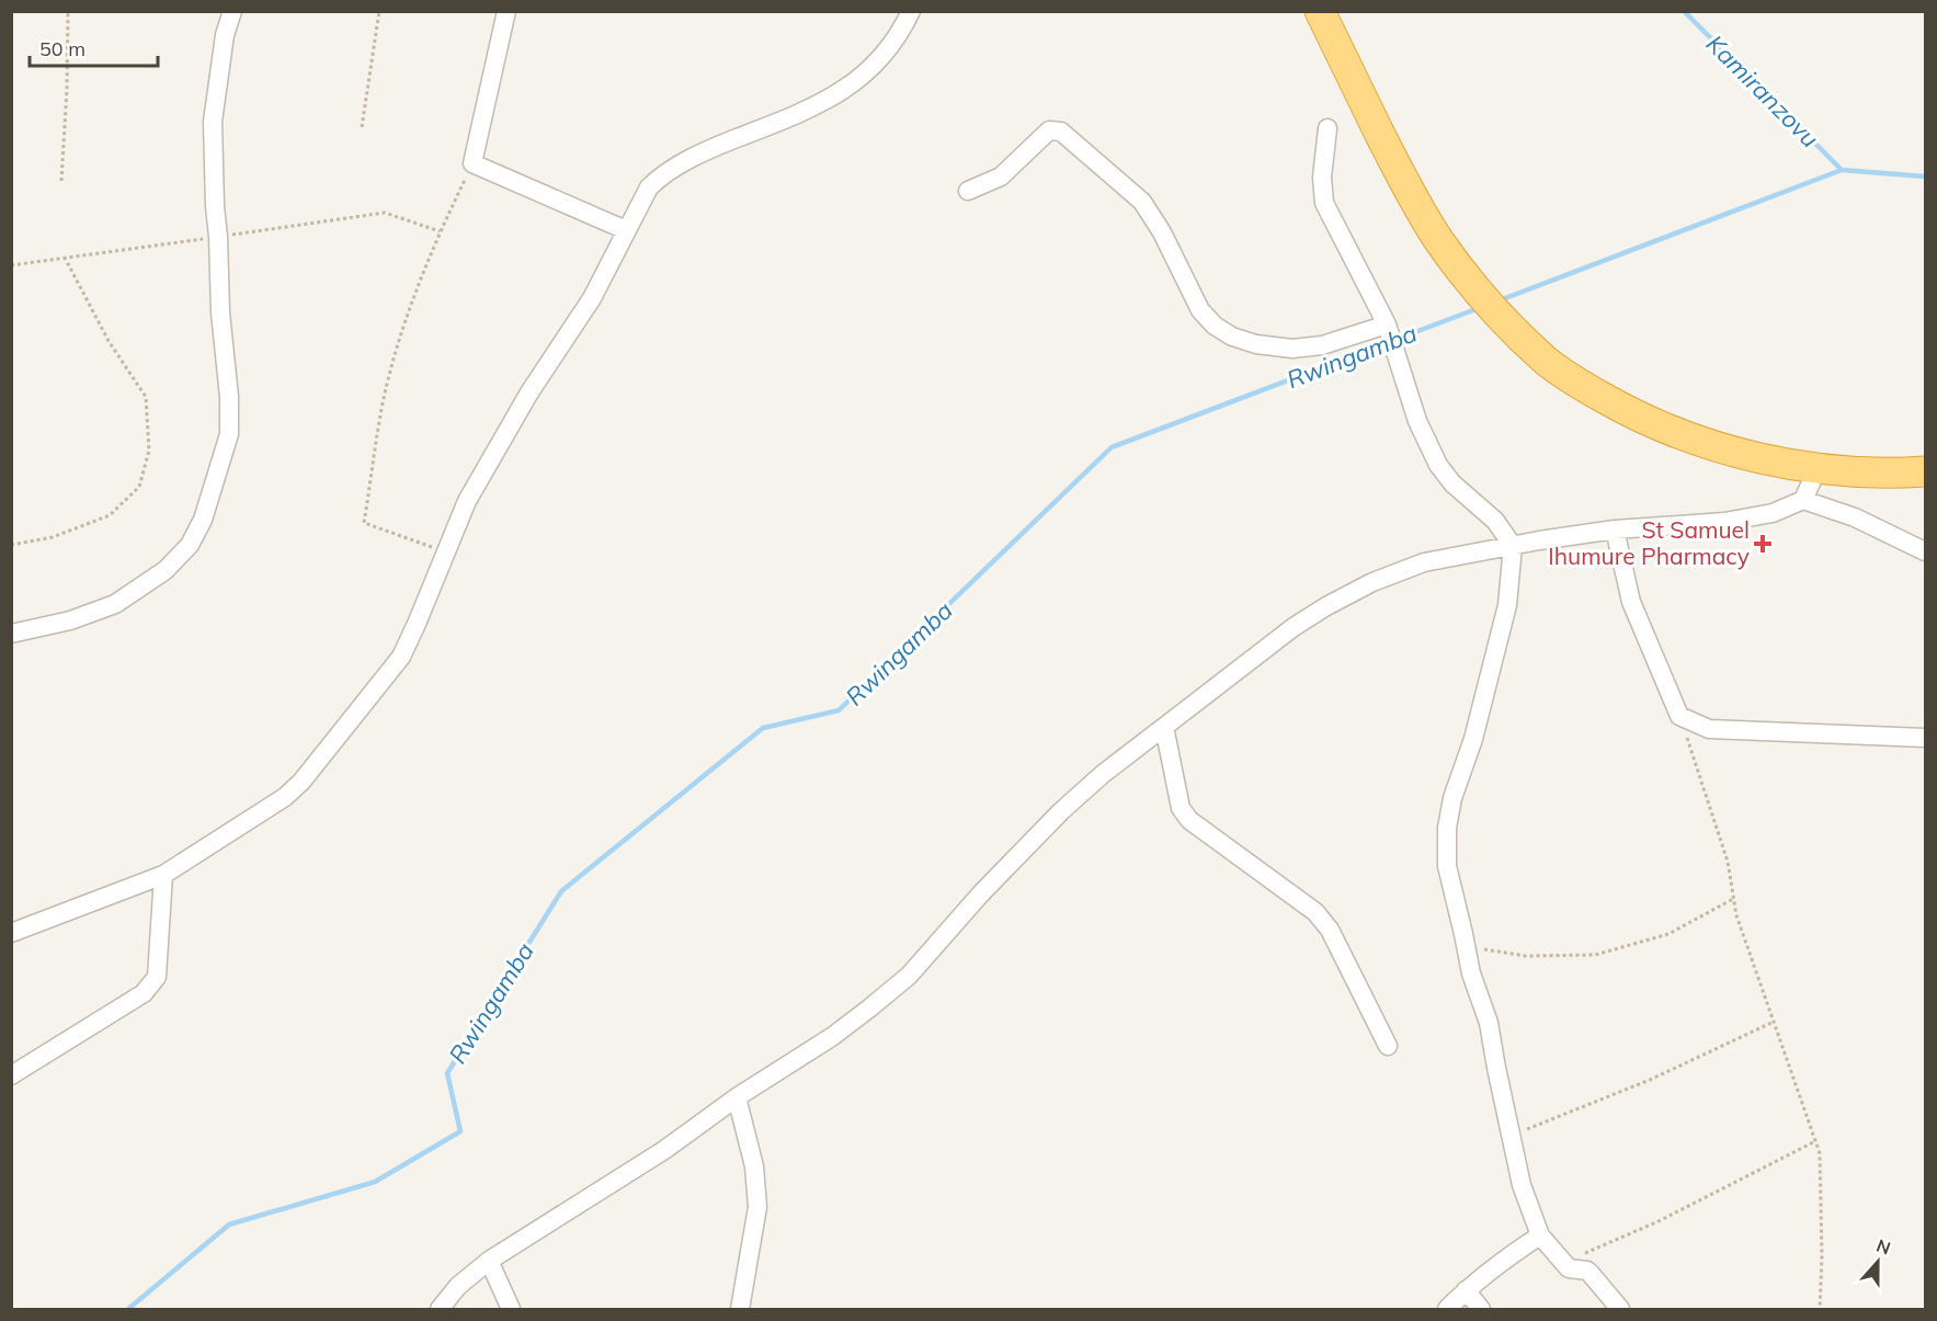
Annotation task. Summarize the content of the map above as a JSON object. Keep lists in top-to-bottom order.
{
  "water": ["Kamiranzovu", "Rwingamba"],
  "places": {
    "health": ["St Samuel Ihumure Pharmacy"]
  },
  "scale_bar": "50 m",
  "north": "top"
}
